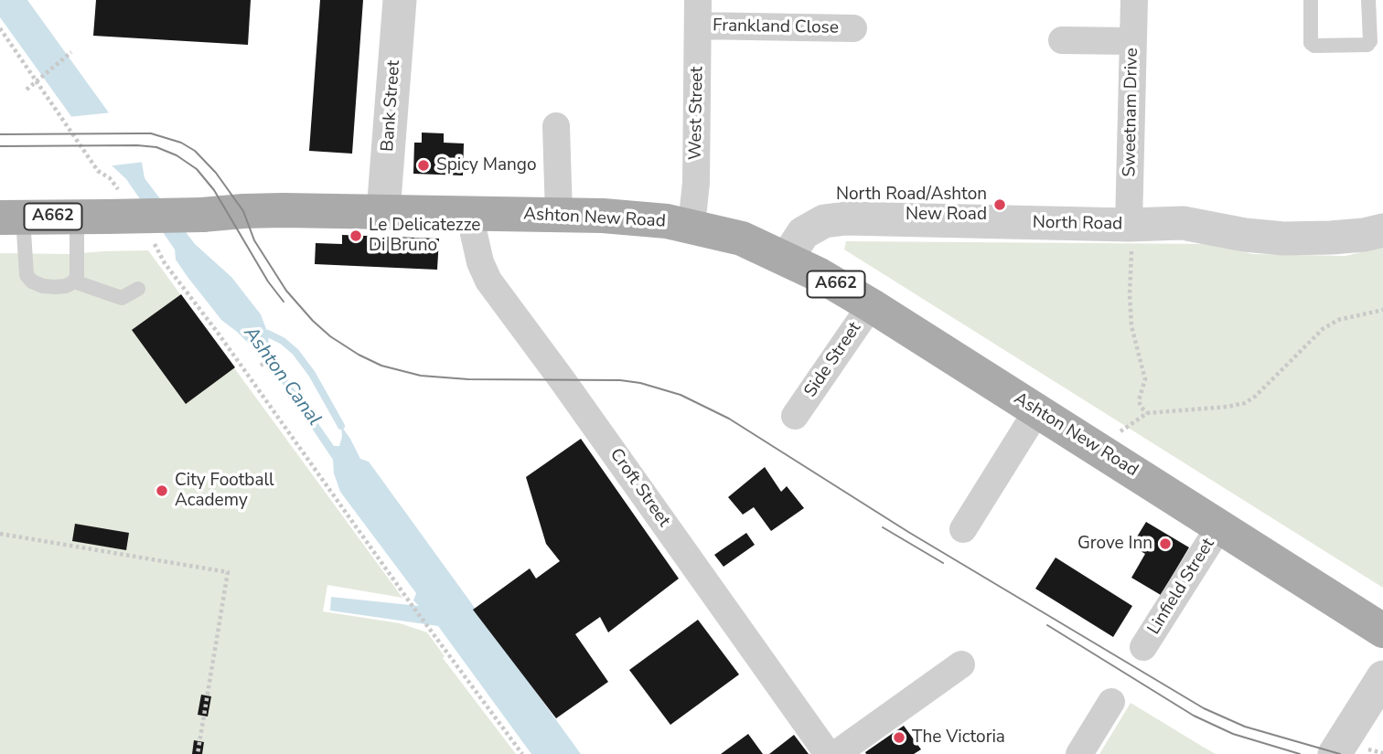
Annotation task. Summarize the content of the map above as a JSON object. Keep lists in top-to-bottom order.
{
  "streets": {
    "main road": ["A662", "Ashton New Road"],
    "street": [
      "Frankland Close",
      "Bank Street",
      "Sweetnam Drive",
      "West Street",
      "North Road",
      "Side Street",
      "Croft Street",
      "Linfield Street"
    ]
  },
  "crossings": [
    ["Frankland Close", "West Street"],
    ["Bank Street", "Ashton New Road"],
    ["Sweetnam Drive", "North Road"],
    ["West Street", "Ashton New Road"],
    ["Ashton New Road", "North Road"],
    ["Ashton New Road", "Side Street"],
    ["Ashton New Road", "Croft Street"],
    ["Ashton New Road", "Linfield Street"]
  ],
  "water": ["Ashton Canal"],
  "places": [
    "Spicy Mango",
    "North Road/Ashton New Road",
    "Le Delicatezze Di Bruno",
    "City Football Academy",
    "Grove Inn",
    "The Victoria"
  ]
}
